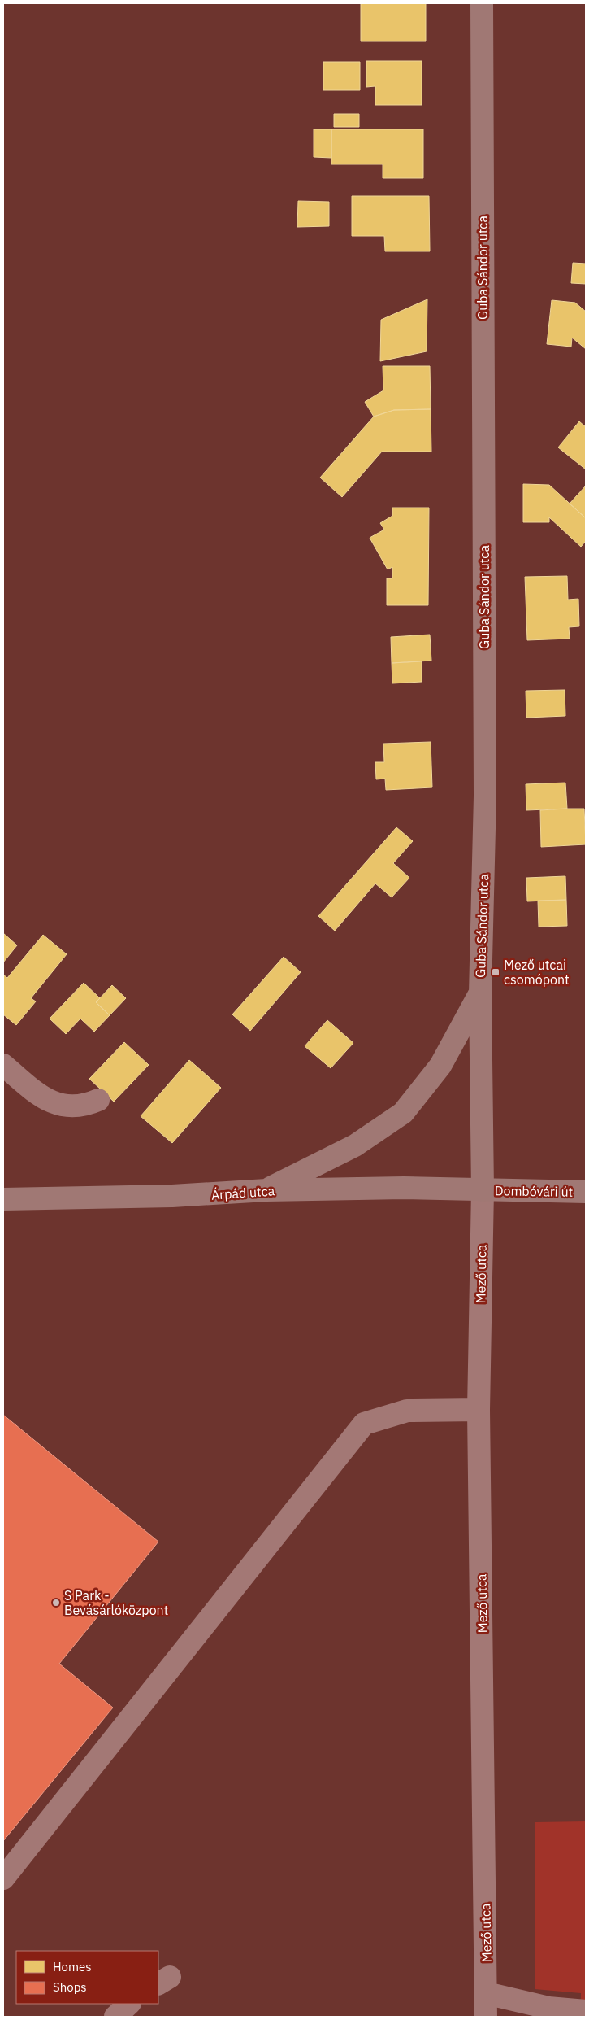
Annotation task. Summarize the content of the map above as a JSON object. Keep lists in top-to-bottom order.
{
  "streets": {
    "main road": ["Guba Sándor utca", "Dombóvári út", "Árpád utca"],
    "street": ["Mező utca"]
  },
  "crossings": [
    ["Guba Sándor utca", "Dombóvári út"],
    ["Guba Sándor utca", "Árpád utca"],
    ["Guba Sándor utca", "Mező utca"],
    ["Dombóvári út", "Árpád utca"],
    ["Dombóvári út", "Mező utca"],
    ["Árpád utca", "Mező utca"]
  ],
  "places": {
    "transit": ["Mező utcai csomópont"],
    "other": ["S Park - Bevásárlóközpont"]
  },
  "legend": ["Homes", "Shops"]
}
